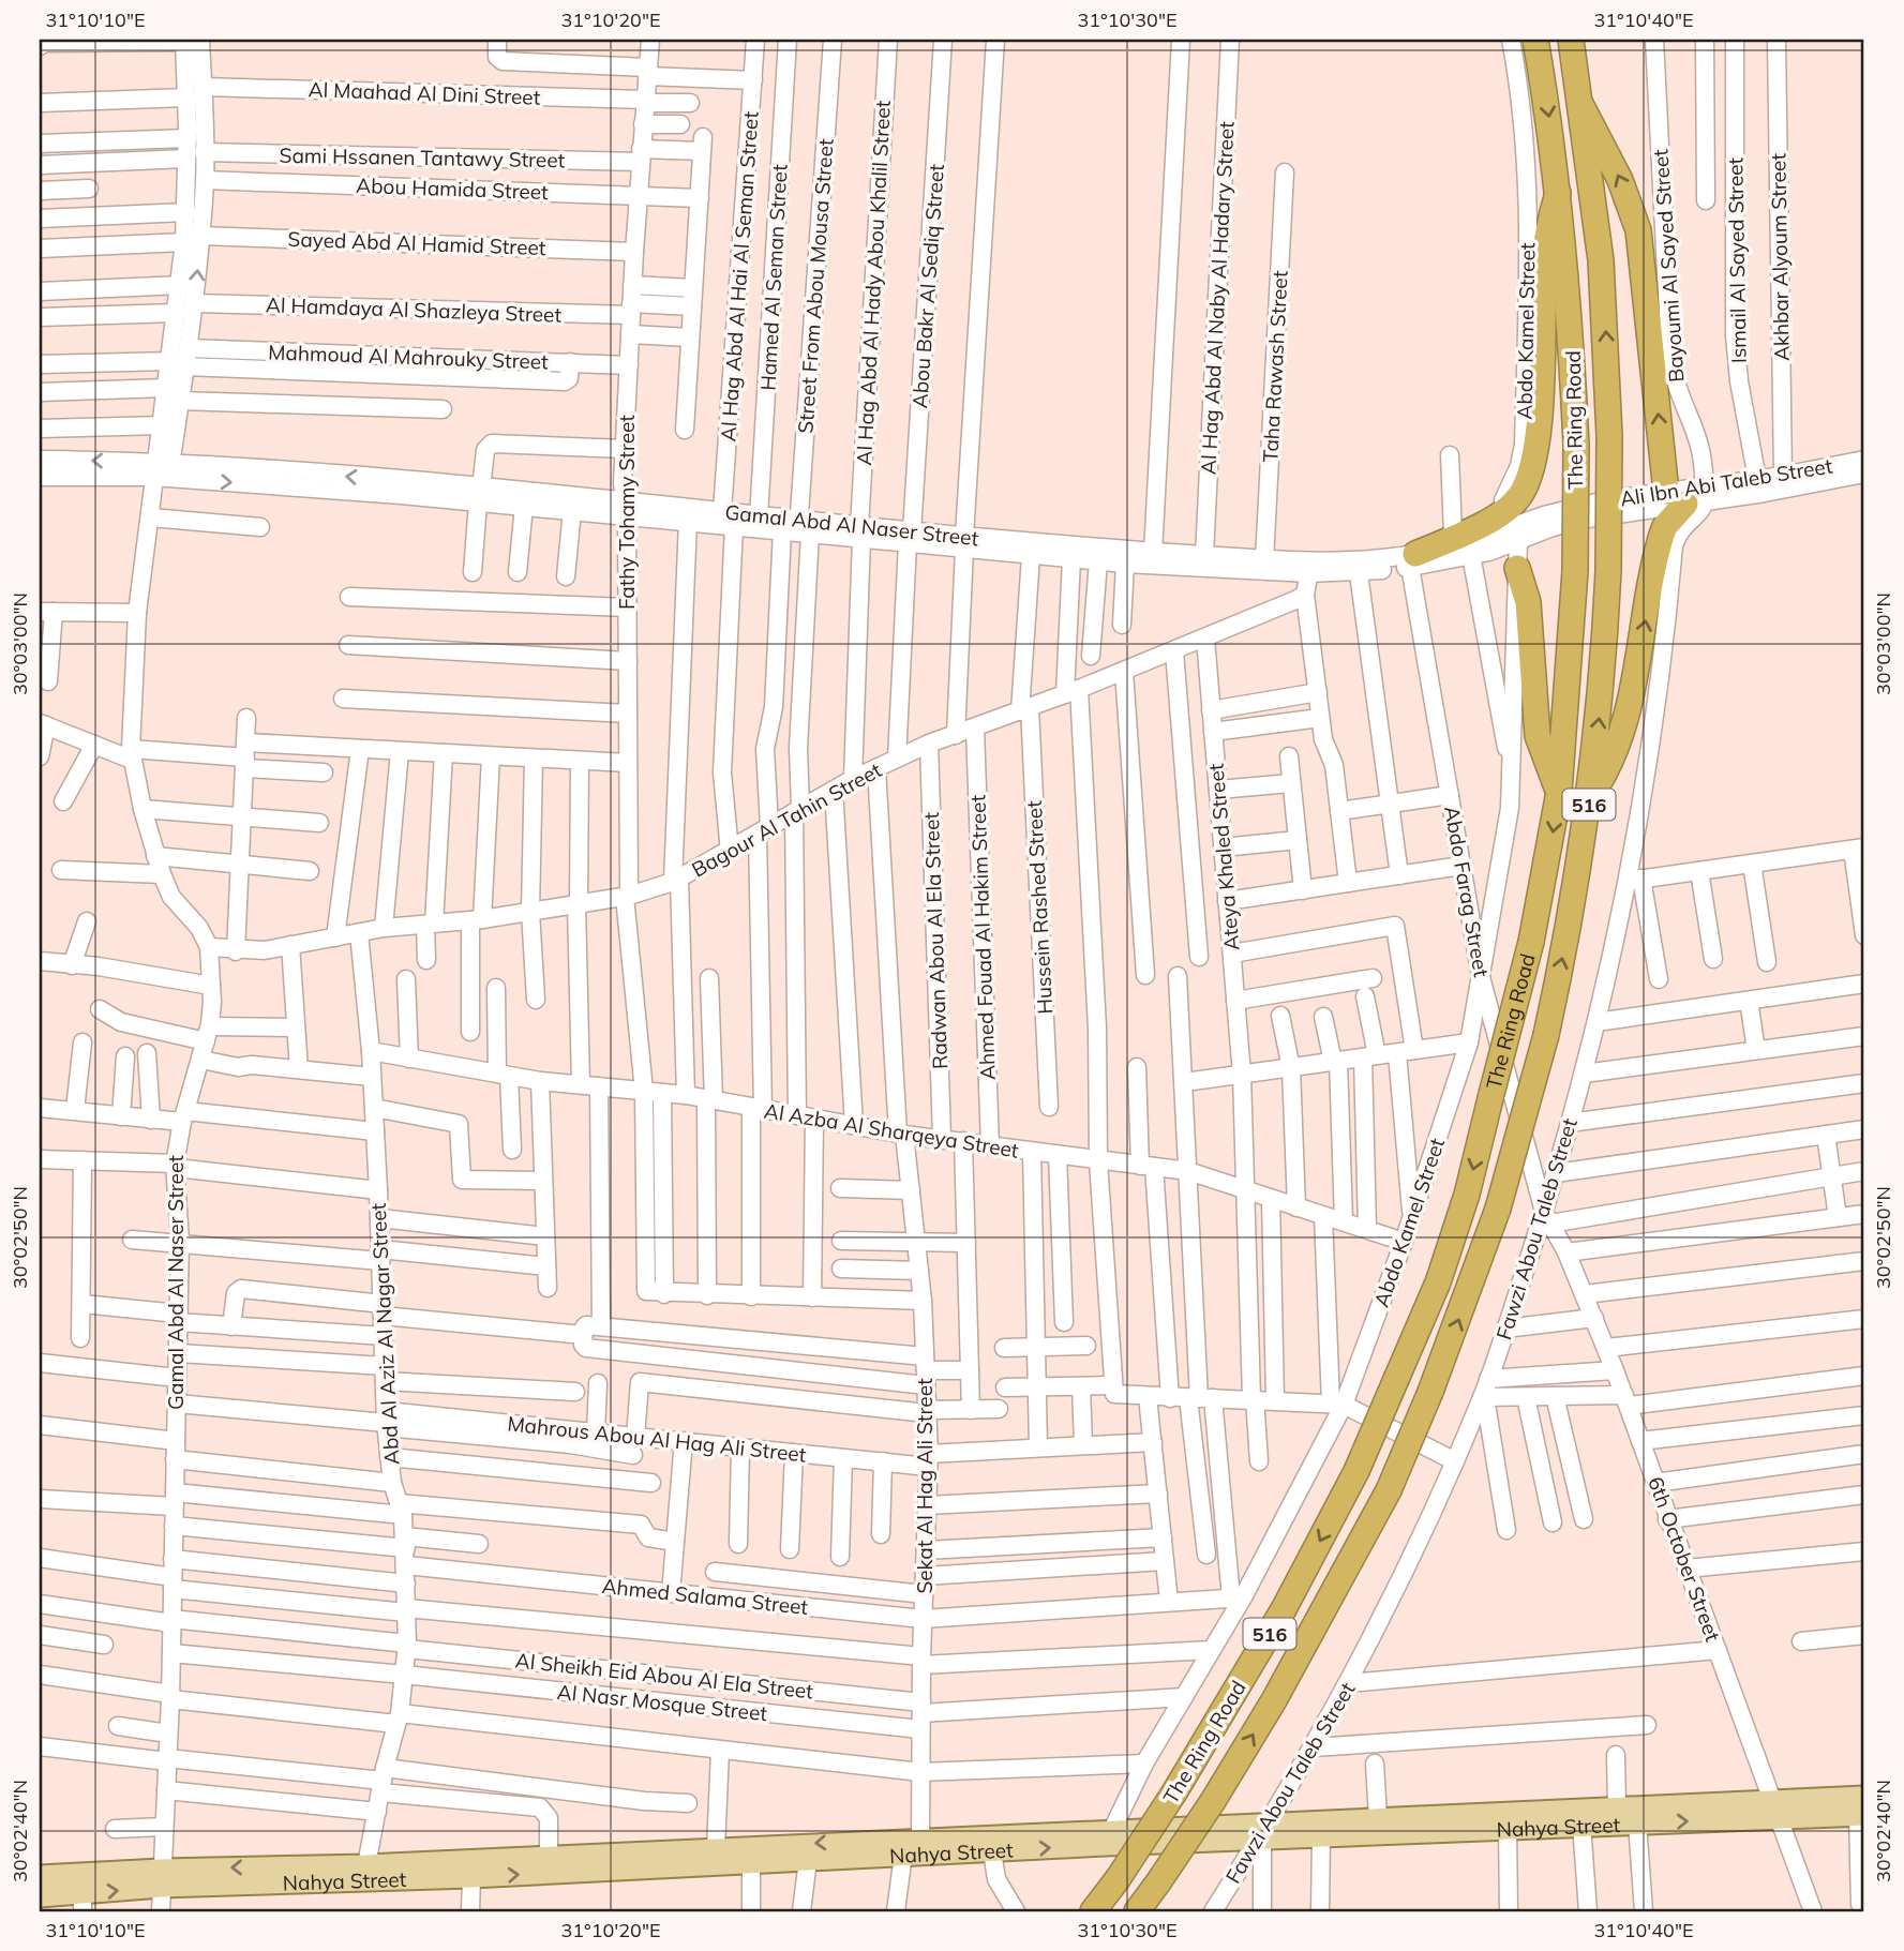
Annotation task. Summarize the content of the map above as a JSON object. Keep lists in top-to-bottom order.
{
  "streets": {
    "highway": ["The Ring Road", "516"],
    "main road": ["Nahya Street"],
    "street": [
      "Al Maahad Al Dini Street",
      "Sami Hssanen Tantawy Street",
      "Abou Hamida Street",
      "Sayed Abd Al Hamid Street",
      "Akhbar Alyoum Street",
      "Ismail Al Sayed Street",
      "Bayoumi Al Sayed Street",
      "Al Hag Abd Al Hai Al Seman Street",
      "Hamed Al Seman Street",
      "Al Hag Abd Al Hady Abou Khalil Street",
      "Street From Abou Mousa Street",
      "Abou Bakr Al Sediq Street",
      "Al Hag Abd Al Naby Al Hadary Street",
      "Al Hamdaya Al Shazleya Street",
      "Abdo Kamel Street",
      "Mahmoud Al Mahrouky Street",
      "Taha Rawash Street",
      "Ali Ibn Abi Taleb Street",
      "Fathy Tohamy Street",
      "Gamal Abd Al Naser Street",
      "Bagour Al Tahin Street",
      "Ateya Khaled Street",
      "Abdo Farag Street",
      "Hussein Rashed Street",
      "Ahmed Fouad Al Hakim Street",
      "Radwan Abou Al Ela Street",
      "Al Azba Al Sharqeya Street",
      "Fawzi Abou Taleb Street",
      "Abd Al Aziz Al Nagar Street",
      "Mahrous Abou Al Hag Ali Street",
      "Sekat Al Hag Ali Street",
      "6th October Street",
      "Ahmed Salama Street",
      "Al Sheikh Eid Abou Al Ela Street",
      "Al Nasr Mosque Street"
    ]
  },
  "crossings": [
    ["Al Maahad Al Dini Street", "Fathy Tohamy Street"],
    ["Sami Hssanen Tantawy Street", "Abou Hamida Street"],
    ["Sami Hssanen Tantawy Street", "Fathy Tohamy Street"],
    ["Abou Hamida Street", "Fathy Tohamy Street"],
    ["Sayed Abd Al Hamid Street", "Fathy Tohamy Street"],
    ["Akhbar Alyoum Street", "Ali Ibn Abi Taleb Street"],
    ["Ismail Al Sayed Street", "Ali Ibn Abi Taleb Street"],
    ["Bayoumi Al Sayed Street", "Ali Ibn Abi Taleb Street"],
    ["Bayoumi Al Sayed Street", "Fawzi Abou Taleb Street"],
    ["Al Hag Abd Al Hai Al Seman Street", "Gamal Abd Al Naser Street"],
    ["Al Hag Abd Al Hai Al Seman Street", "Bagour Al Tahin Street"],
    ["Hamed Al Seman Street", "Gamal Abd Al Naser Street"],
    ["Al Hag Abd Al Hady Abou Khalil Street", "Gamal Abd Al Naser Street"],
    ["Al Hag Abd Al Hady Abou Khalil Street", "Bagour Al Tahin Street"],
    ["Street From Abou Mousa Street", "Gamal Abd Al Naser Street"],
    ["Abou Bakr Al Sediq Street", "Gamal Abd Al Naser Street"],
    ["Abou Bakr Al Sediq Street", "Bagour Al Tahin Street"],
    ["Al Hag Abd Al Naby Al Hadary Street", "Gamal Abd Al Naser Street"],
    ["Al Hamdaya Al Shazleya Street", "Fathy Tohamy Street"],
    ["Abdo Kamel Street", "Gamal Abd Al Naser Street"],
    ["Abdo Kamel Street", "Abdo Farag Street"],
    ["Abdo Kamel Street", "Al Azba Al Sharqeya Street"],
    ["Abdo Kamel Street", "Ahmed Salama Street"],
    ["Abdo Kamel Street", "Nahya Street"],
    ["Mahmoud Al Mahrouky Street", "Fathy Tohamy Street"],
    ["Taha Rawash Street", "Gamal Abd Al Naser Street"],
    ["Ali Ibn Abi Taleb Street", "Gamal Abd Al Naser Street"],
    ["Ali Ibn Abi Taleb Street", "Fawzi Abou Taleb Street"],
    ["Fathy Tohamy Street", "Gamal Abd Al Naser Street"],
    ["Fathy Tohamy Street", "Bagour Al Tahin Street"],
    ["Fathy Tohamy Street", "Al Azba Al Sharqeya Street"],
    ["Gamal Abd Al Naser Street", "Bagour Al Tahin Street"],
    ["Gamal Abd Al Naser Street", "Abdo Farag Street"],
    ["Gamal Abd Al Naser Street", "Hussein Rashed Street"],
    ["Gamal Abd Al Naser Street", "Al Sheikh Eid Abou Al Ela Street"],
    ["Gamal Abd Al Naser Street", "Al Nasr Mosque Street"],
    ["Gamal Abd Al Naser Street", "Nahya Street"],
    ["Bagour Al Tahin Street", "Ateya Khaled Street"],
    ["Bagour Al Tahin Street", "Hussein Rashed Street"],
    ["Bagour Al Tahin Street", "Ahmed Fouad Al Hakim Street"],
    ["Bagour Al Tahin Street", "Radwan Abou Al Ela Street"],
    ["Bagour Al Tahin Street", "Abd Al Aziz Al Nagar Street"],
    ["Bagour Al Tahin Street", "Sekat Al Hag Ali Street"],
    ["Ateya Khaled Street", "Al Azba Al Sharqeya Street"],
    ["Abdo Farag Street", "Fawzi Abou Taleb Street"],
    ["Abdo Farag Street", "6th October Street"],
    ["Ahmed Fouad Al Hakim Street", "Al Azba Al Sharqeya Street"],
    ["Radwan Abou Al Ela Street", "Al Azba Al Sharqeya Street"],
    ["Al Azba Al Sharqeya Street", "Abd Al Aziz Al Nagar Street"],
    ["Al Azba Al Sharqeya Street", "Sekat Al Hag Ali Street"],
    ["Fawzi Abou Taleb Street", "6th October Street"],
    ["Fawzi Abou Taleb Street", "Nahya Street"],
    ["Abd Al Aziz Al Nagar Street", "Mahrous Abou Al Hag Ali Street"],
    ["Abd Al Aziz Al Nagar Street", "Ahmed Salama Street"],
    ["Abd Al Aziz Al Nagar Street", "Al Sheikh Eid Abou Al Ela Street"],
    ["Abd Al Aziz Al Nagar Street", "Al Nasr Mosque Street"],
    ["Abd Al Aziz Al Nagar Street", "Nahya Street"],
    ["Mahrous Abou Al Hag Ali Street", "Sekat Al Hag Ali Street"],
    ["Sekat Al Hag Ali Street", "Ahmed Salama Street"],
    ["Sekat Al Hag Ali Street", "Al Sheikh Eid Abou Al Ela Street"],
    ["Sekat Al Hag Ali Street", "Al Nasr Mosque Street"],
    ["Sekat Al Hag Ali Street", "Nahya Street"],
    ["6th October Street", "Nahya Street"],
    ["Al Sheikh Eid Abou Al Ela Street", "Al Nasr Mosque Street"]
  ],
  "coordinates": [
    "31°10'10\"E",
    "31°10'20\"E",
    "31°10'30\"E",
    "31°10'40\"E",
    "30°03'00\"N",
    "30°02'50\"N",
    "30°02'40\"N"
  ]
}
